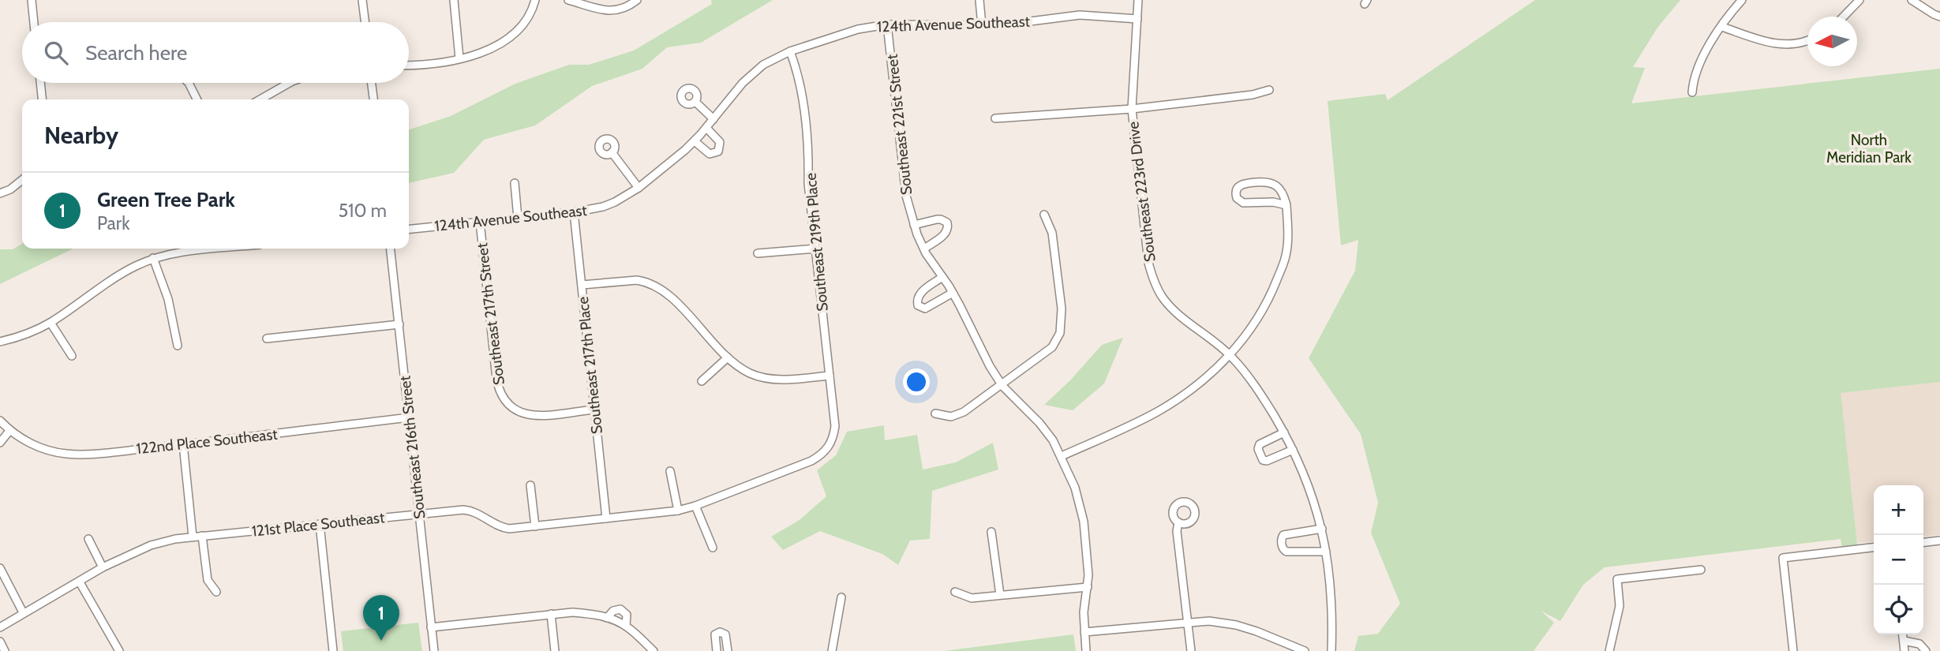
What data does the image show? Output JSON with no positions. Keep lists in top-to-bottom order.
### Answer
{
  "streets": {
    "street": [
      "124th Avenue Southeast",
      "Southeast 221st Street",
      "Southeast 223rd Drive",
      "Southeast 219th Place",
      "Southeast 217th Street",
      "Southeast 217th Place",
      "122nd Place Southeast",
      "Southeast 216th Street",
      "121st Place Southeast"
    ]
  },
  "crossings": [
    ["124th Avenue Southeast", "Southeast 221st Street"],
    ["124th Avenue Southeast", "Southeast 223rd Drive"],
    ["124th Avenue Southeast", "Southeast 219th Place"],
    ["124th Avenue Southeast", "Southeast 217th Street"],
    ["124th Avenue Southeast", "Southeast 217th Place"],
    ["Southeast 219th Place", "121st Place Southeast"],
    ["Southeast 217th Street", "Southeast 217th Place"],
    ["Southeast 217th Place", "121st Place Southeast"],
    ["122nd Place Southeast", "Southeast 216th Street"],
    ["Southeast 216th Street", "121st Place Southeast"]
  ],
  "parks": ["North Meridian Park"],
  "north": "left",
  "page": {
    "search": "Search here",
    "heading": "Nearby",
    "list": [
      {
        "mark": "1",
        "name": "Green Tree Park",
        "note": "Park",
        "value": "510 m"
      }
    ],
    "map_buttons": ["+", "−"],
    "pins": "1"
  }
}
